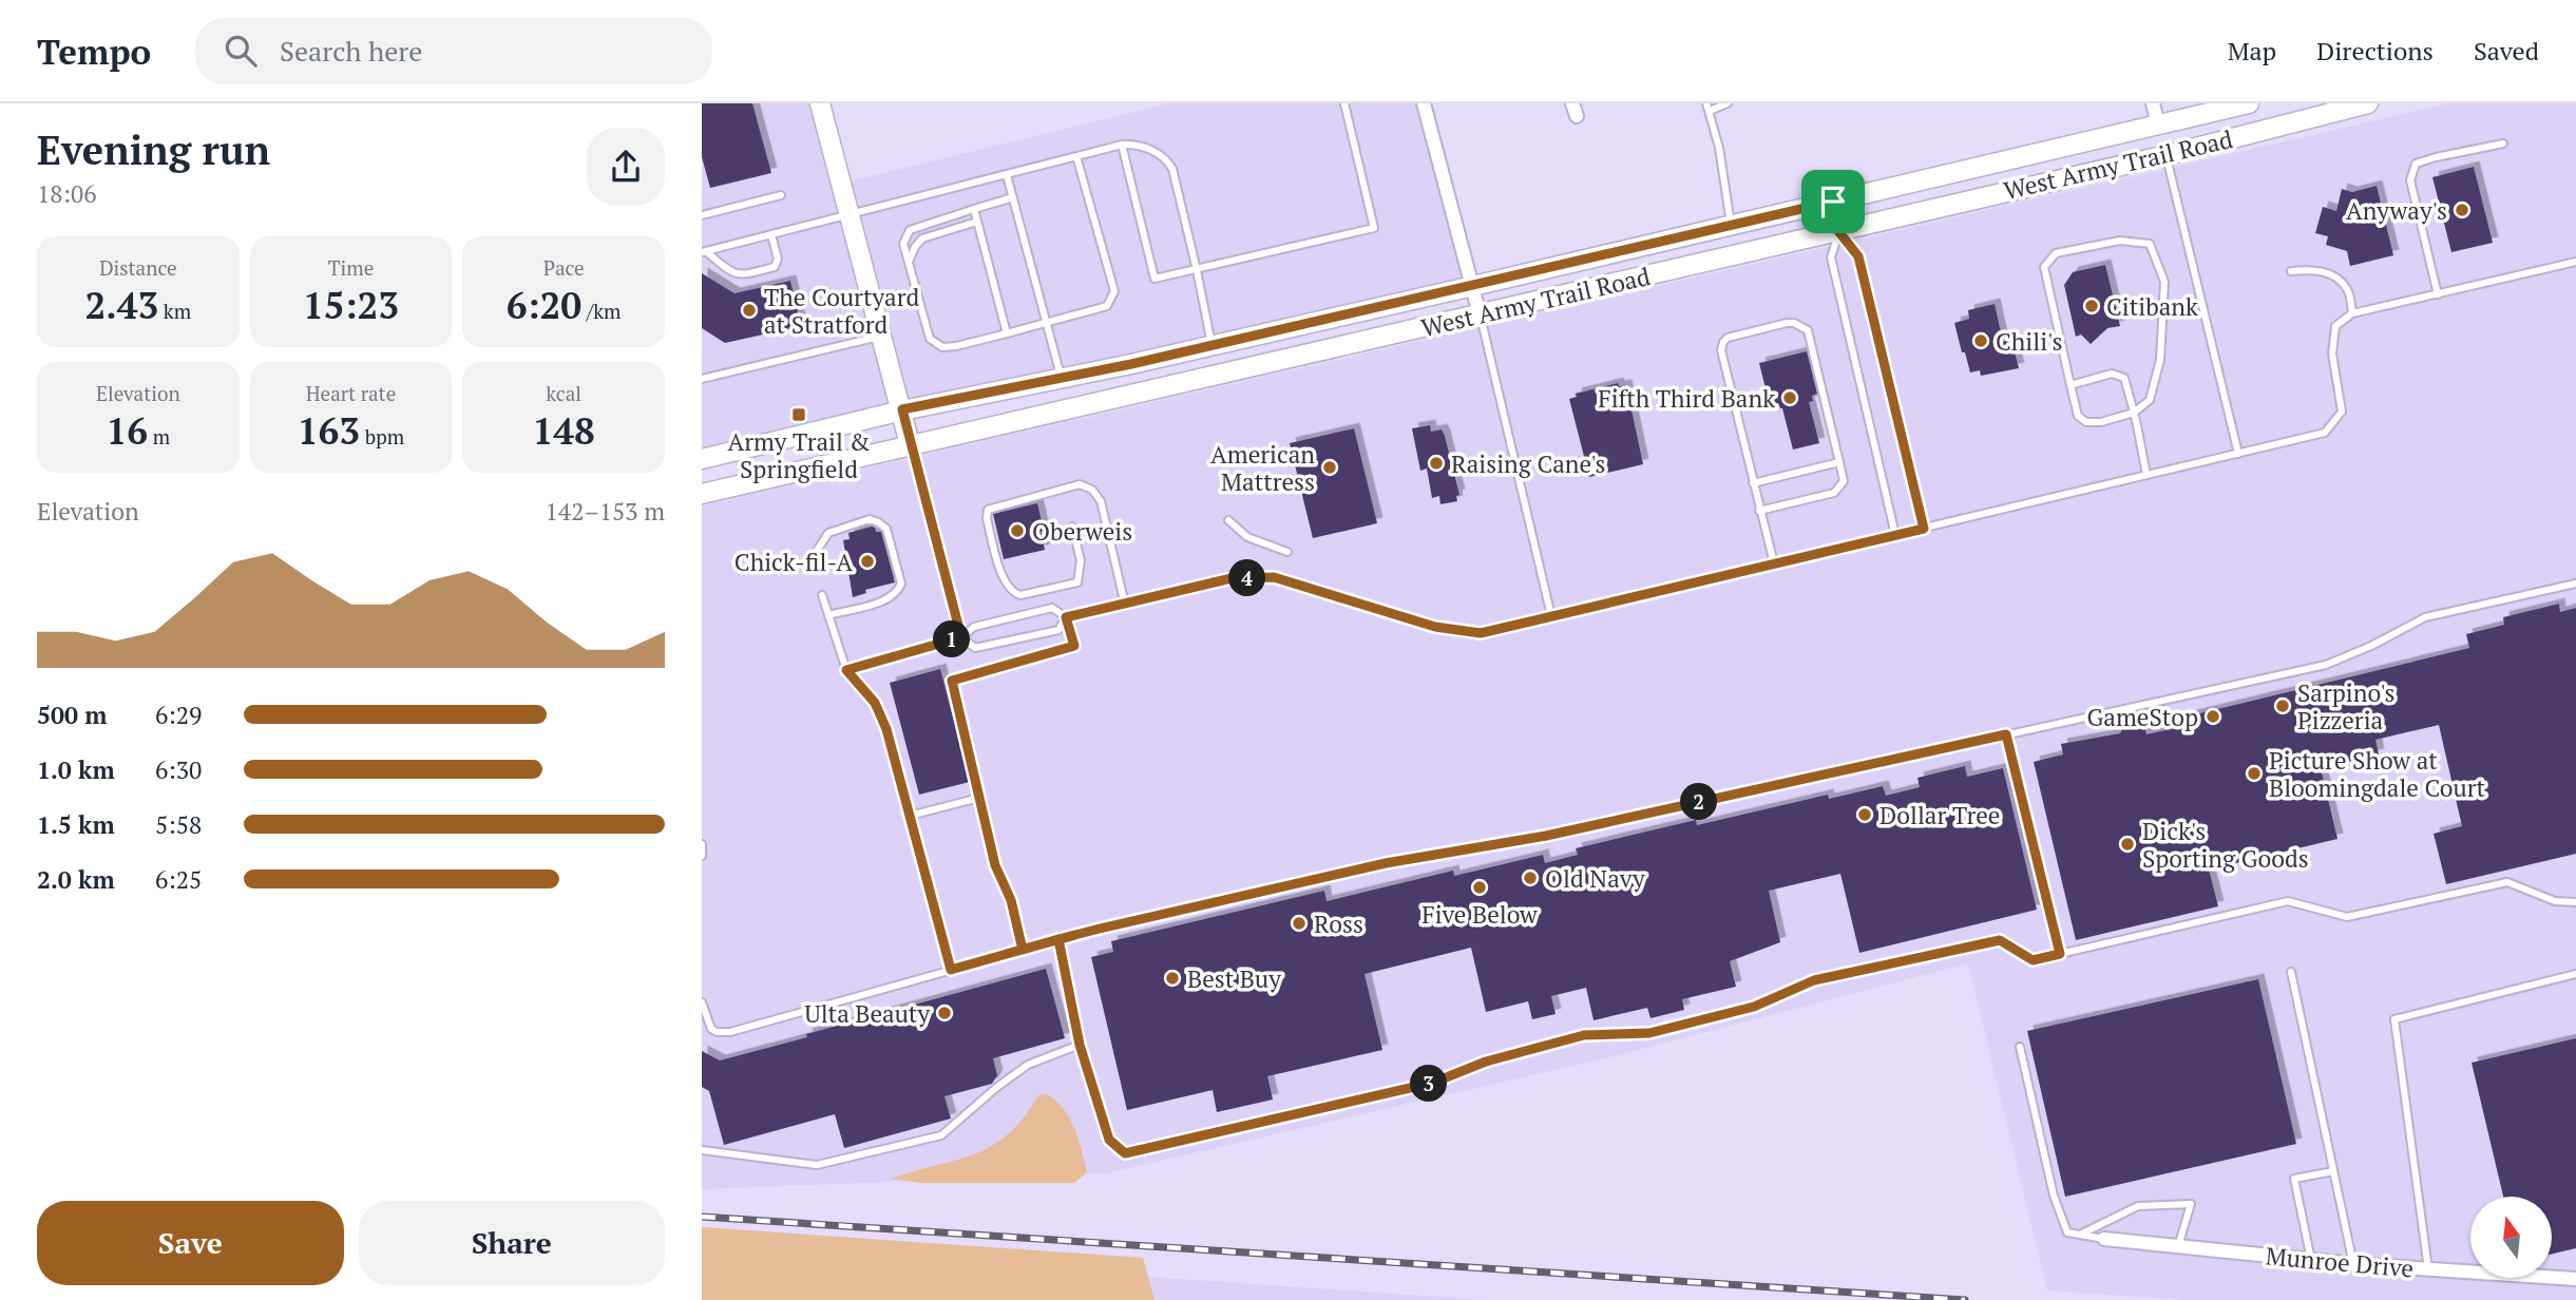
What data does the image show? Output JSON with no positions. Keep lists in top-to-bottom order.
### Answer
{
  "streets": {
    "main road": ["West Army Trail Road"],
    "street": ["Munroe Drive"]
  },
  "places": {
    "other": [
      "Anyway's",
      "Citibank",
      "The Courtyard at Stratford",
      "Chili's",
      "Fifth Third Bank",
      "Raising Cane's",
      "American Mattress",
      "Oberweis",
      "Chick-fil-A",
      "Sarpino's Pizzeria",
      "GameStop",
      "Picture Show at Bloomingdale Court",
      "Dollar Tree",
      "Dick's Sporting Goods",
      "Old Navy",
      "Five Below",
      "Ross",
      "Best Buy",
      "Ulta Beauty"
    ],
    "transit": ["Army Trail & Springfield"]
  },
  "north": "top",
  "page": {
    "header": "Tempo",
    "search": "Search here",
    "nav": ["Map", "Directions", "Saved"],
    "heading": ["Evening run", "18:06"],
    "stats": [
      ["Distance", "2.43 km"],
      ["Time", "15:23"],
      ["Pace", "6:20 /km"],
      ["Elevation", "16 m"],
      ["Heart rate", "163 bpm"],
      ["kcal", "148"]
    ],
    "chart": ["Elevation", "142–153 m"],
    "pins": [
      "4",
      "1",
      "2",
      "3"
    ],
    "list": [
      {
        "name": "500 m",
        "note": "6:29"
      },
      {
        "name": "1.0 km",
        "note": "6:30"
      },
      {
        "name": "1.5 km",
        "note": "5:58"
      },
      {
        "name": "2.0 km",
        "note": "6:25"
      }
    ],
    "buttons": ["Save", "Share"]
  }
}
